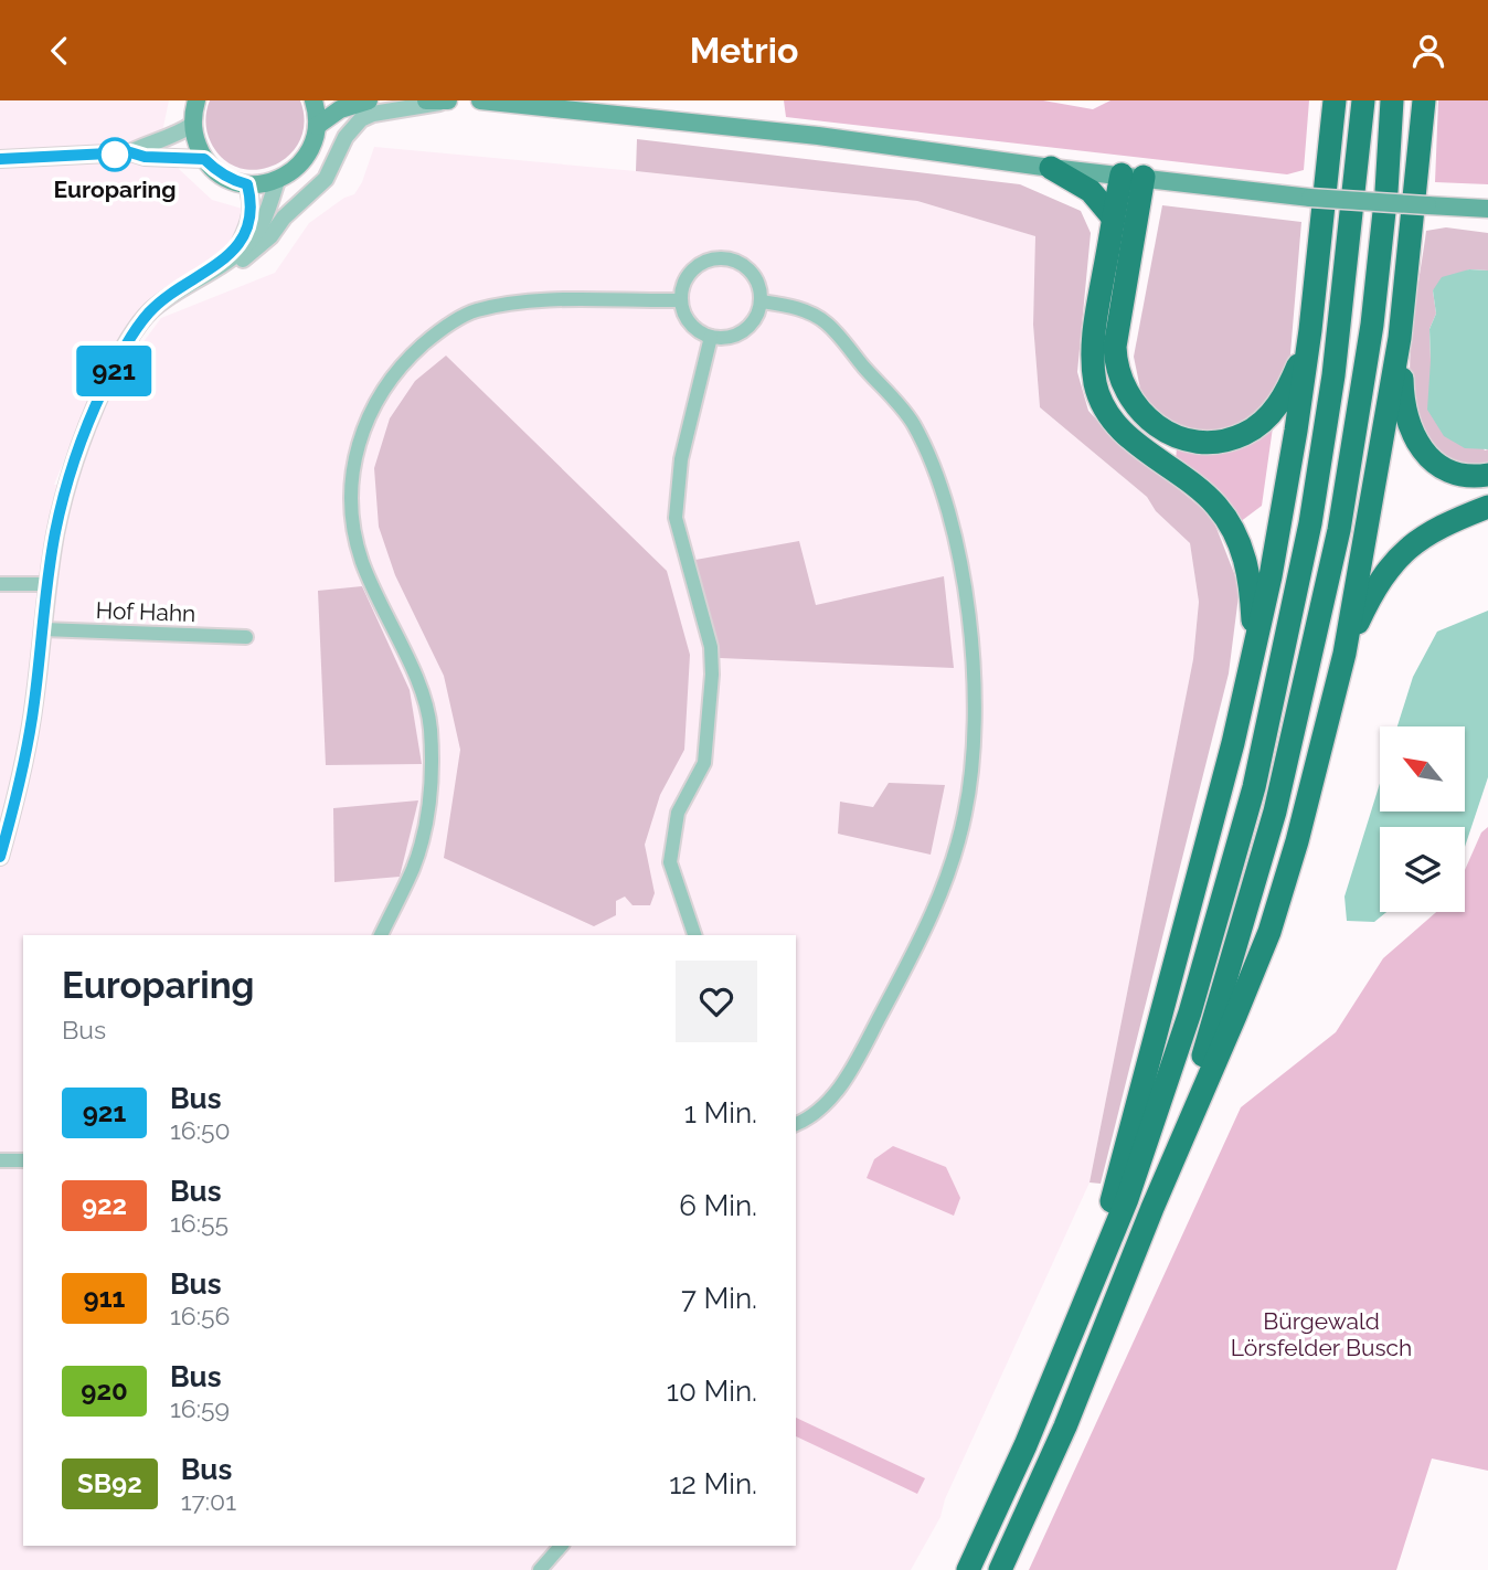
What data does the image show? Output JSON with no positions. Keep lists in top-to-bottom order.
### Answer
{
  "streets": {
    "street": ["Hof Hahn"]
  },
  "parks": ["Bürgewald Lörsfelder Busch"],
  "places": ["Europaring"],
  "lines": ["bus line 921"],
  "north": "top left",
  "page": {
    "header": "Metrio",
    "on_map": "921",
    "heading": ["Europaring", "Bus"],
    "list": [
      {
        "mark": "921",
        "name": "Bus",
        "note": "16:50",
        "value": "1 Min."
      },
      {
        "mark": "922",
        "name": "Bus",
        "note": "16:55",
        "value": "6 Min."
      },
      {
        "mark": "911",
        "name": "Bus",
        "note": "16:56",
        "value": "7 Min."
      },
      {
        "mark": "920",
        "name": "Bus",
        "note": "16:59",
        "value": "10 Min."
      },
      {
        "mark": "SB92",
        "name": "Bus",
        "note": "17:01",
        "value": "12 Min."
      }
    ]
  }
}
